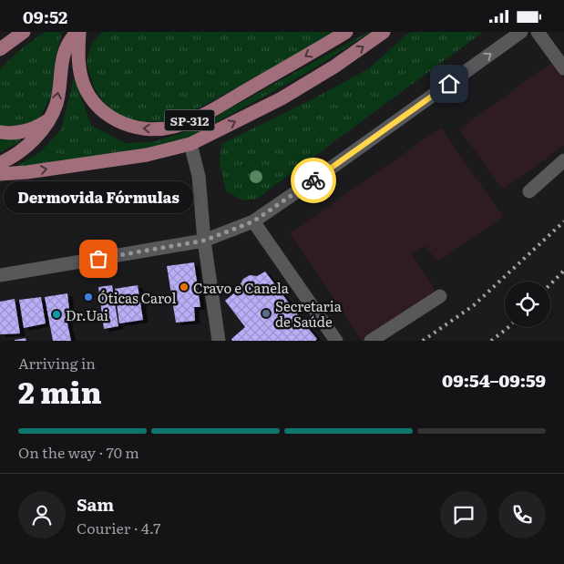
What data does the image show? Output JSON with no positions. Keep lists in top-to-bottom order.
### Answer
{
  "streets": {
    "main road": ["SP-312"]
  },
  "places": [
    "Dermovida Fórmulas",
    "Cravo e Canela",
    "Óticas Carol",
    "Secretaria de Saúde",
    "Dr.Uai"
  ],
  "page": {
    "status": "09:52",
    "bubble": "Dermovida Fórmulas",
    "heading": ["2 min", "Arriving in", "09:54–09:59"],
    "panel": ["Sam", "Courier · 4.7"],
    "bar": "On the way · 70 m"
  }
}
